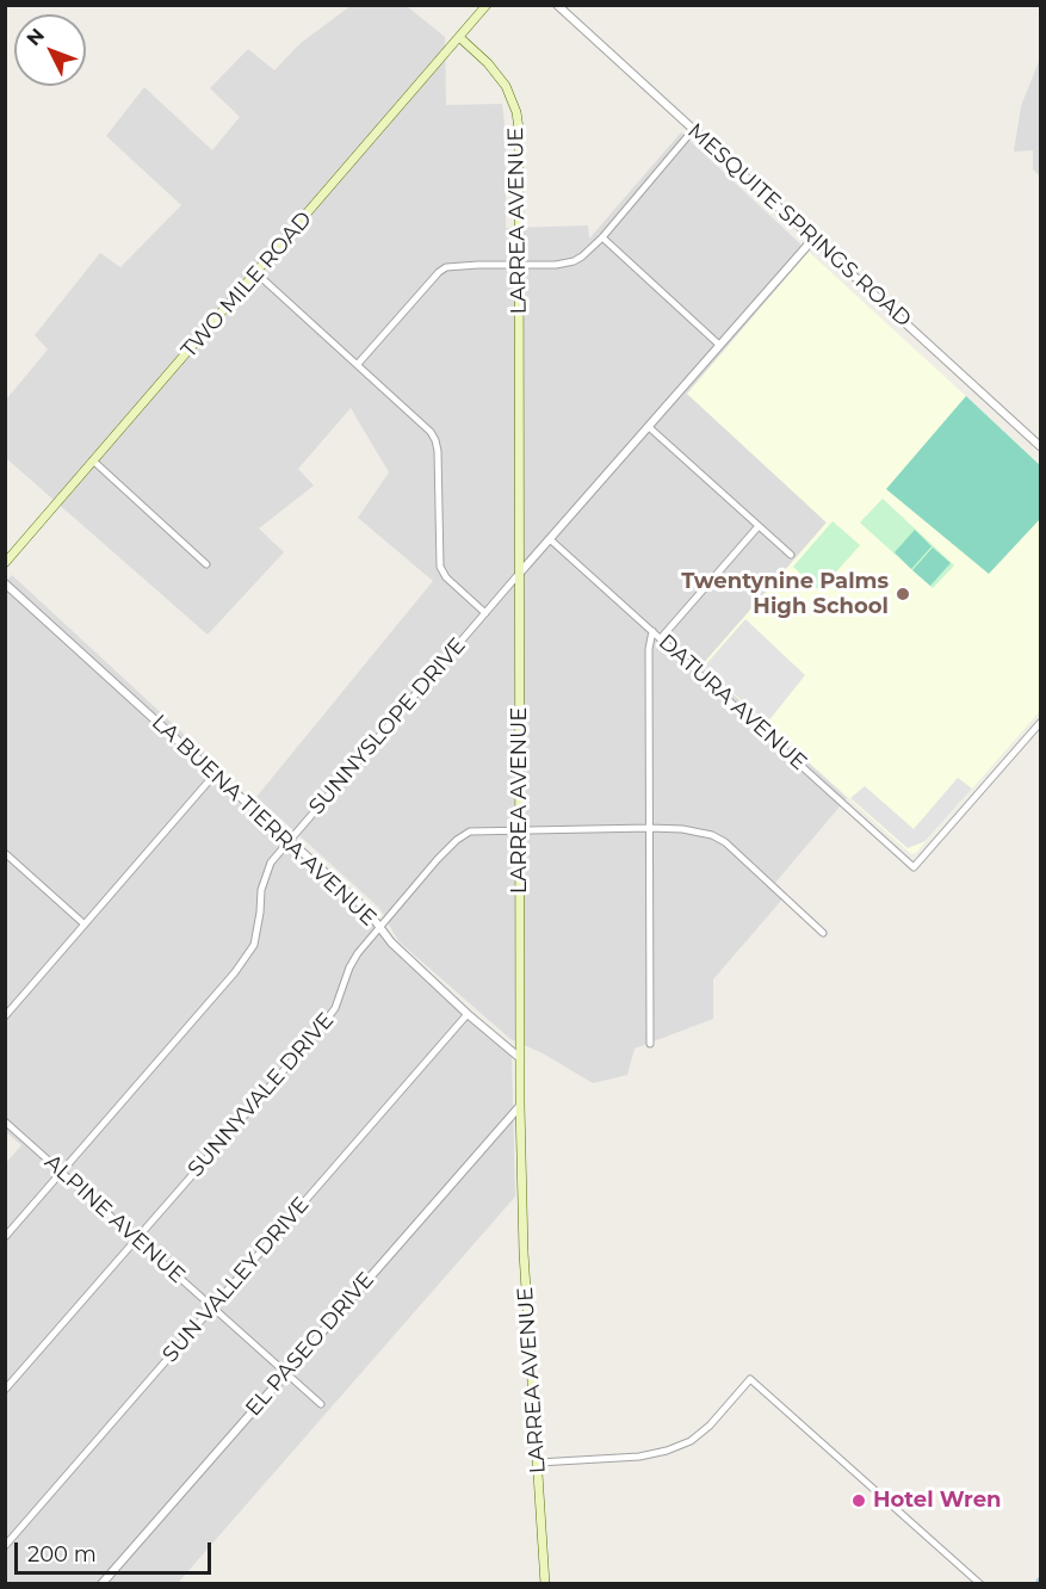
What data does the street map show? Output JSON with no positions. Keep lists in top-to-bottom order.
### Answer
{
  "streets": {
    "main road": ["LARREA AVENUE", "TWO MILE ROAD"],
    "street": [
      "MESQUITE SPRINGS ROAD",
      "DATURA AVENUE",
      "SUNNYSLOPE DRIVE",
      "LA BUENA TIERRA AVENUE",
      "SUNNYVALE DRIVE",
      "ALPINE AVENUE",
      "SUN VALLEY DRIVE",
      "EL PASEO DRIVE"
    ]
  },
  "crossings": [
    ["LARREA AVENUE", "TWO MILE ROAD"],
    ["LARREA AVENUE", "SUNNYSLOPE DRIVE"],
    ["LARREA AVENUE", "LA BUENA TIERRA AVENUE"],
    ["LARREA AVENUE", "SUNNYVALE DRIVE"],
    ["LARREA AVENUE", "EL PASEO DRIVE"],
    ["MESQUITE SPRINGS ROAD", "SUNNYSLOPE DRIVE"],
    ["DATURA AVENUE", "SUNNYSLOPE DRIVE"],
    ["SUNNYSLOPE DRIVE", "LA BUENA TIERRA AVENUE"],
    ["SUNNYSLOPE DRIVE", "ALPINE AVENUE"],
    ["LA BUENA TIERRA AVENUE", "SUNNYVALE DRIVE"],
    ["LA BUENA TIERRA AVENUE", "SUN VALLEY DRIVE"],
    ["SUNNYVALE DRIVE", "ALPINE AVENUE"],
    ["ALPINE AVENUE", "SUN VALLEY DRIVE"],
    ["ALPINE AVENUE", "EL PASEO DRIVE"]
  ],
  "places": ["Twentynine Palms High School", "Hotel Wren"],
  "scale_bar": "200 m",
  "north": "top left"
}
